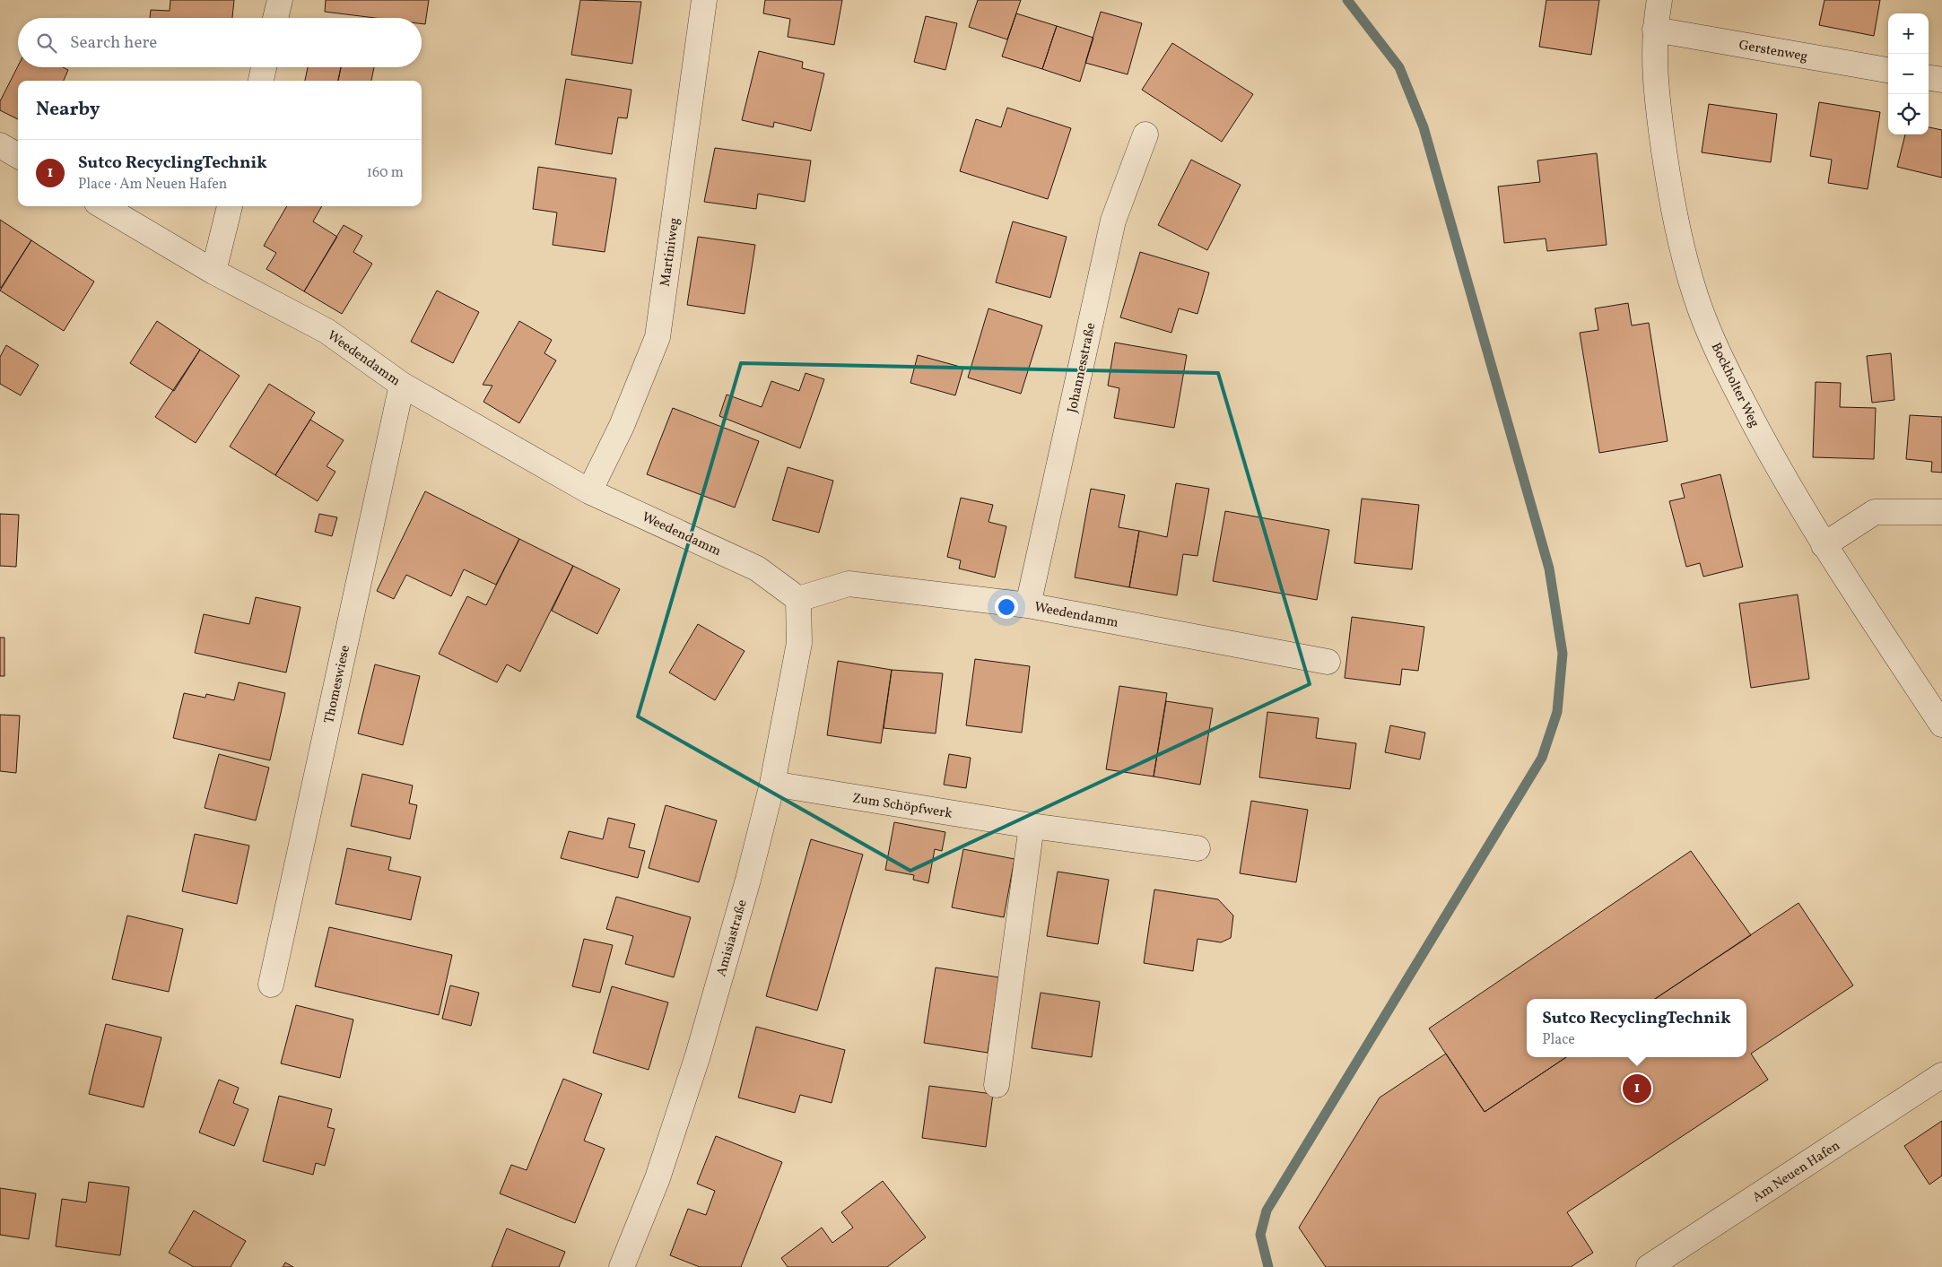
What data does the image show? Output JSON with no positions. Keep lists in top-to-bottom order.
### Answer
{
  "streets": {
    "street": [
      "Gerstenweg",
      "Martiniweg",
      "Weedendamm",
      "Johannesstraße",
      "Bockholter Weg",
      "Thomeswiese",
      "Zum Schöpfwerk",
      "Amisiastraße",
      "Am Neuen Hafen"
    ]
  },
  "crossings": [
    ["Gerstenweg", "Bockholter Weg"],
    ["Martiniweg", "Weedendamm"],
    ["Weedendamm", "Johannesstraße"],
    ["Weedendamm", "Thomeswiese"],
    ["Weedendamm", "Amisiastraße"],
    ["Zum Schöpfwerk", "Amisiastraße"]
  ],
  "page": {
    "map_buttons": ["+", "−"],
    "search": "Search here",
    "heading": "Nearby",
    "list": [
      {
        "mark": "1",
        "name": "Sutco RecyclingTechnik",
        "note": "Place · Am Neuen Hafen",
        "value": "160 m"
      }
    ],
    "popup": ["Sutco RecyclingTechnik", "Place"],
    "pins": "1"
  }
}
